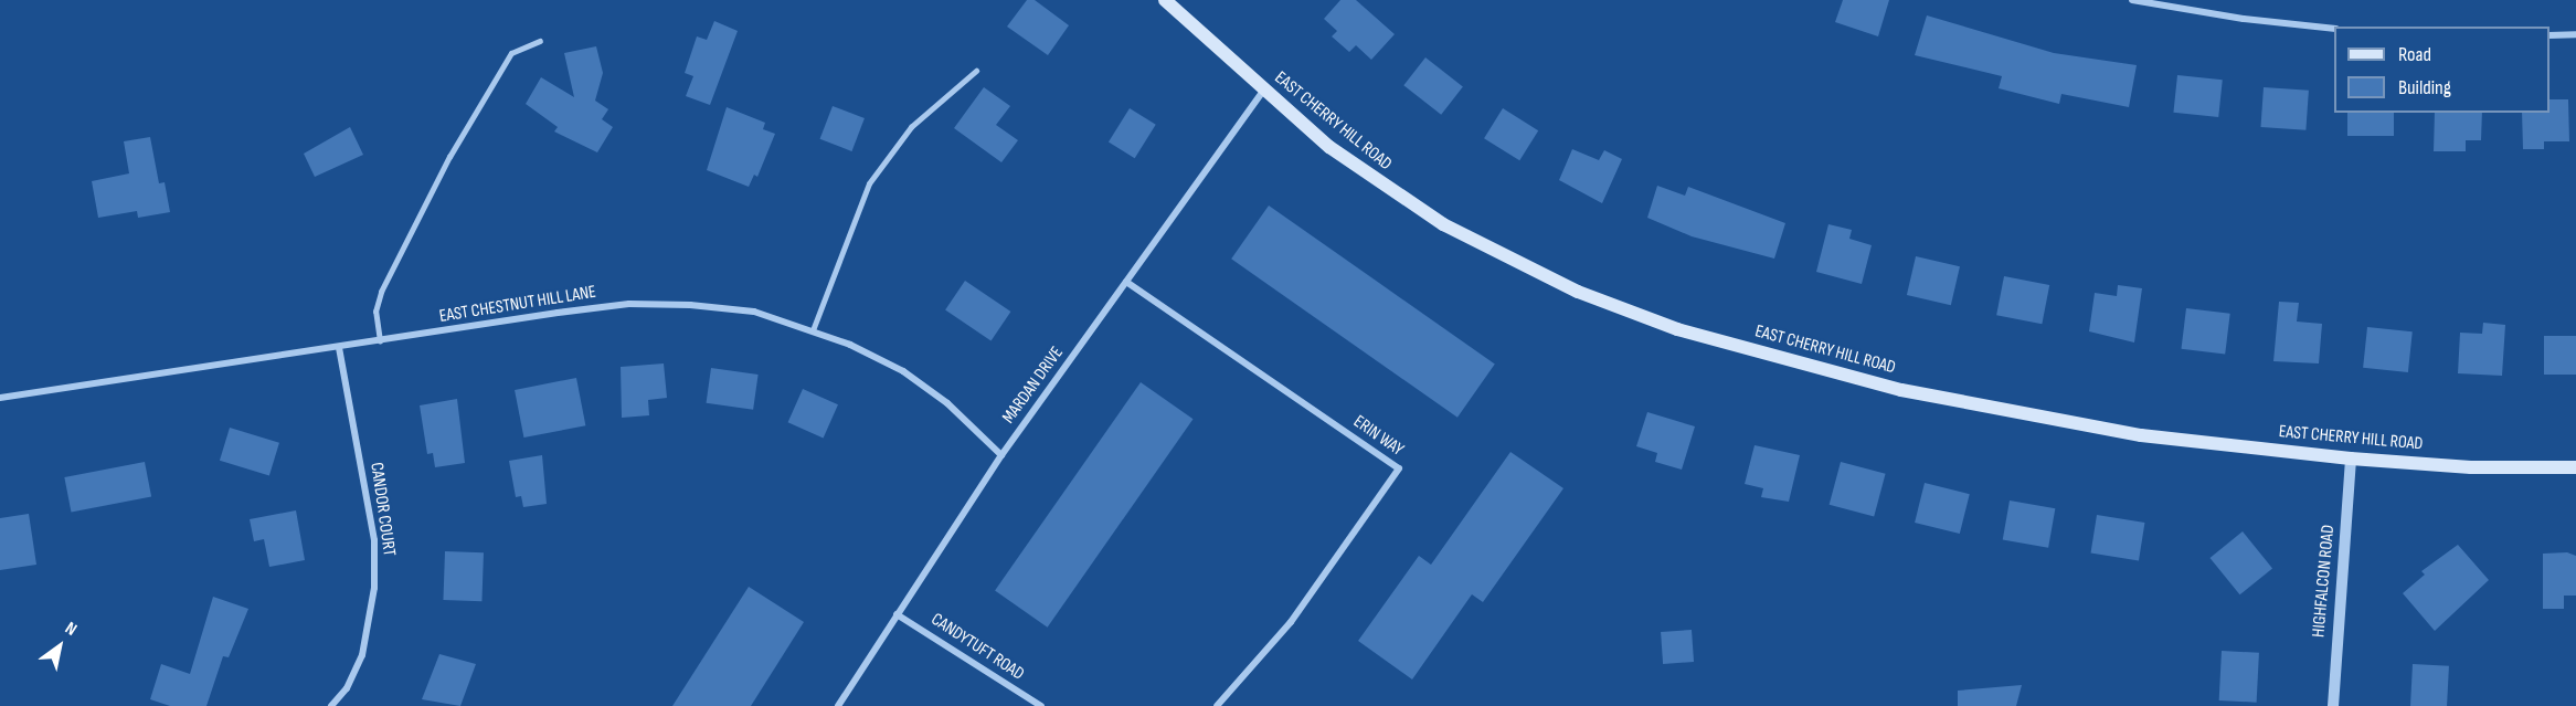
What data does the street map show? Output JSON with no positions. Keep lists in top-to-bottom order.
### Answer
{
  "streets": {
    "main road": ["EAST CHERRY HILL ROAD"],
    "street": [
      "EAST CHESTNUT HILL LANE",
      "MARDAN DRIVE",
      "ERIN WAY",
      "CANDOR COURT",
      "HIGHFALCON ROAD",
      "CANDYTUFT ROAD"
    ]
  },
  "crossings": [
    ["EAST CHERRY HILL ROAD", "MARDAN DRIVE"],
    ["EAST CHERRY HILL ROAD", "HIGHFALCON ROAD"],
    ["EAST CHESTNUT HILL LANE", "MARDAN DRIVE"],
    ["EAST CHESTNUT HILL LANE", "CANDOR COURT"],
    ["MARDAN DRIVE", "ERIN WAY"],
    ["MARDAN DRIVE", "CANDYTUFT ROAD"]
  ],
  "legend": ["Road", "Building"],
  "north": "top right"
}
